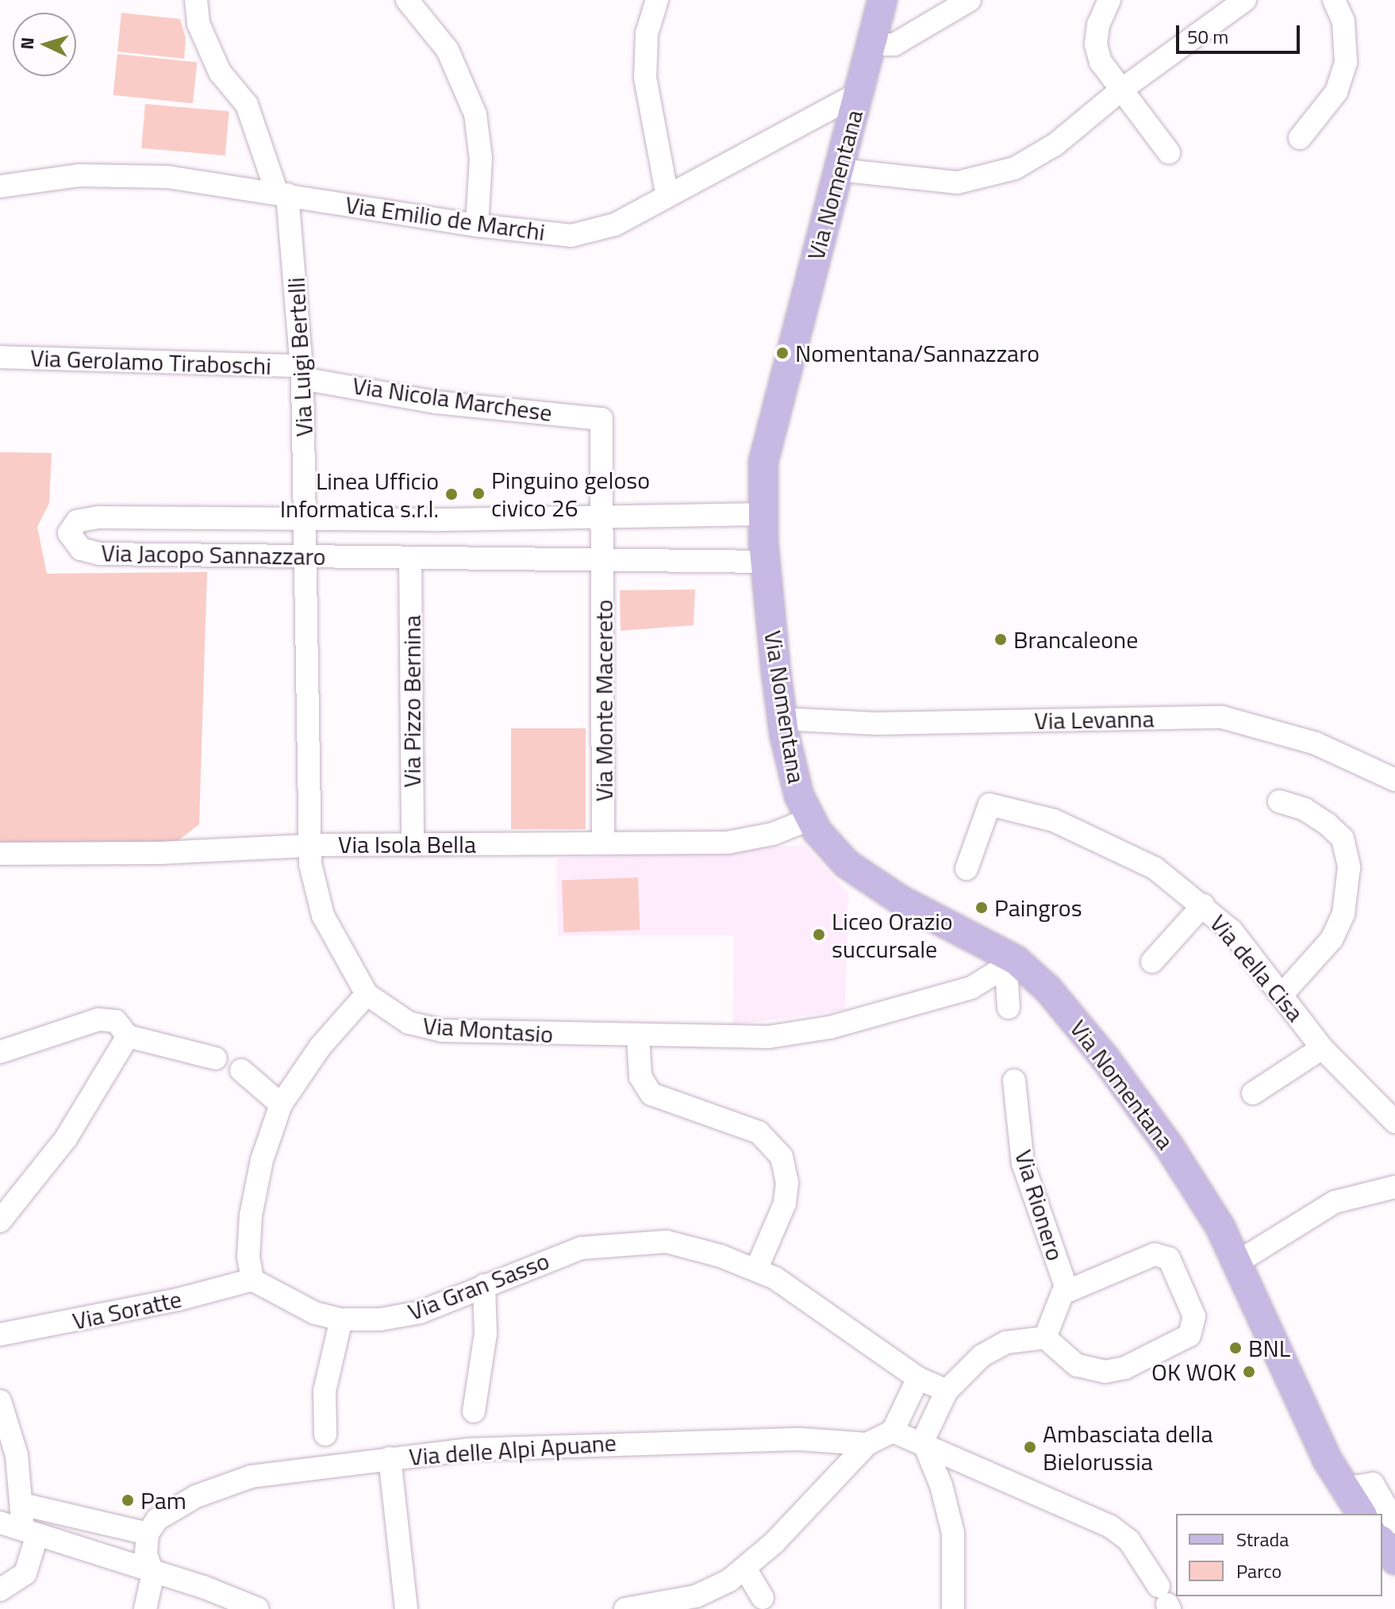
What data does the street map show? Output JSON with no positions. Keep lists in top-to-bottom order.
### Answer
{
  "streets": {
    "main road": ["Via Nomentana"],
    "street": [
      "Via Emilio de Marchi",
      "Via Luigi Bertelli",
      "Via Gerolamo Tiraboschi",
      "Via Nicola Marchese",
      "Via Jacopo Sannazzaro",
      "Via Monte Macereto",
      "Via Pizzo Bernina",
      "Via Levanna",
      "Via Isola Bella",
      "Via della Cisa",
      "Via Montasio",
      "Via Rionero",
      "Via Gran Sasso",
      "Via Soratte",
      "Via delle Alpi Apuane"
    ]
  },
  "crossings": [
    ["Via Nomentana", "Via Emilio de Marchi"],
    ["Via Nomentana", "Via Jacopo Sannazzaro"],
    ["Via Nomentana", "Via Levanna"],
    ["Via Nomentana", "Via Isola Bella"],
    ["Via Nomentana", "Via Montasio"],
    ["Via Emilio de Marchi", "Via Luigi Bertelli"],
    ["Via Luigi Bertelli", "Via Gerolamo Tiraboschi"],
    ["Via Luigi Bertelli", "Via Nicola Marchese"],
    ["Via Luigi Bertelli", "Via Jacopo Sannazzaro"],
    ["Via Luigi Bertelli", "Via Montasio"],
    ["Via Gerolamo Tiraboschi", "Via Nicola Marchese"],
    ["Via Nicola Marchese", "Via Monte Macereto"],
    ["Via Jacopo Sannazzaro", "Via Monte Macereto"],
    ["Via Jacopo Sannazzaro", "Via Pizzo Bernina"],
    ["Via Jacopo Sannazzaro", "Via Montasio"],
    ["Via Monte Macereto", "Via Isola Bella"],
    ["Via Pizzo Bernina", "Via Isola Bella"],
    ["Via Isola Bella", "Via Montasio"],
    ["Via Gran Sasso", "Via Soratte"]
  ],
  "places": [
    "Nomentana/Sannazzaro",
    "Pinguino geloso civico 26",
    "Linea Ufficio Informatica s.r.l.",
    "Brancaleone",
    "Paingros",
    "Liceo Orazio succursale",
    "BNL",
    "OK WOK",
    "Ambasciata della Bielorussia",
    "Pam"
  ],
  "legend": ["Strada", "Parco"],
  "scale_bar": "50 m",
  "north": "left"
}
